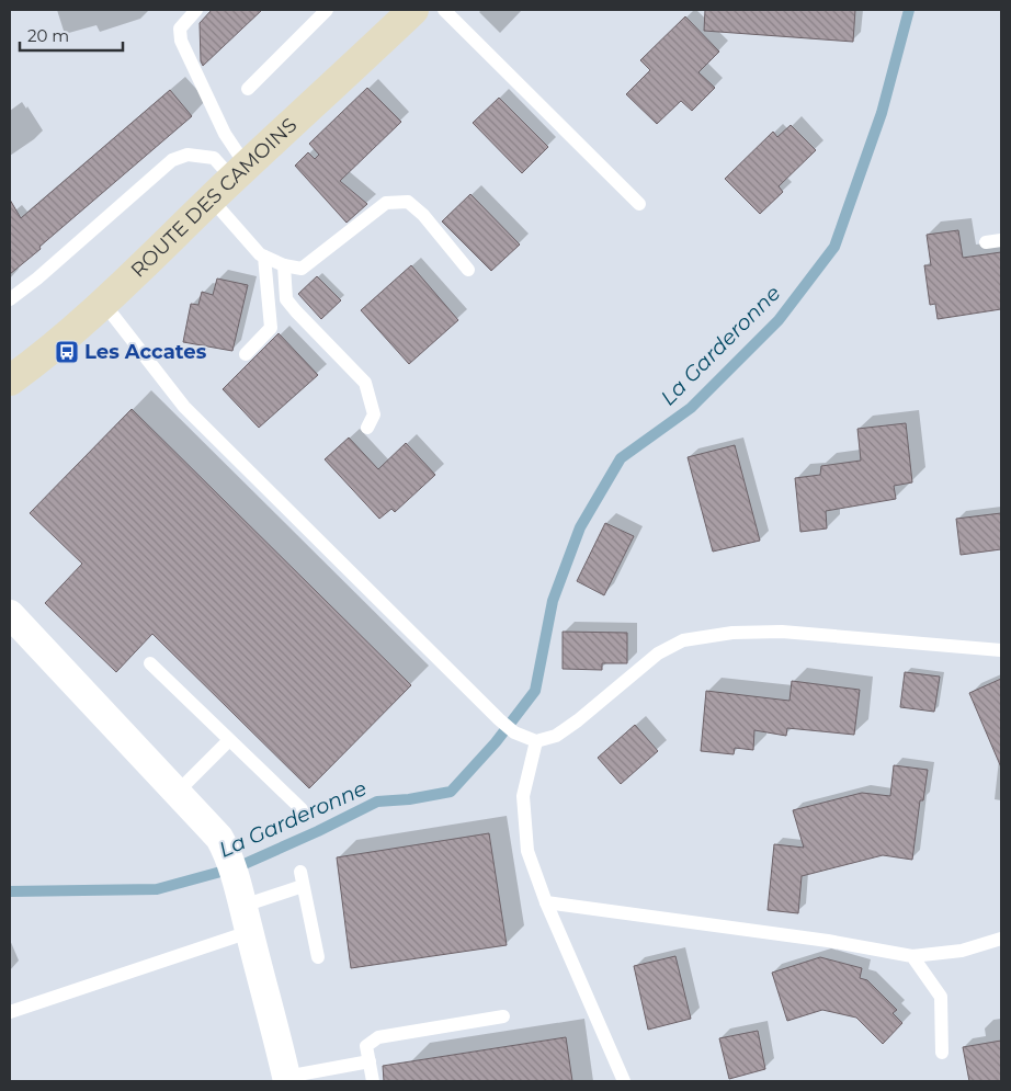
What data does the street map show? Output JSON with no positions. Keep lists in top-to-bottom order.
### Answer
{
  "streets": {
    "main road": ["ROUTE DES CAMOINS"]
  },
  "water": ["La Garderonne"],
  "places": {
    "bus stop": ["Les Accates"]
  },
  "scale_bar": "20 m"
}
